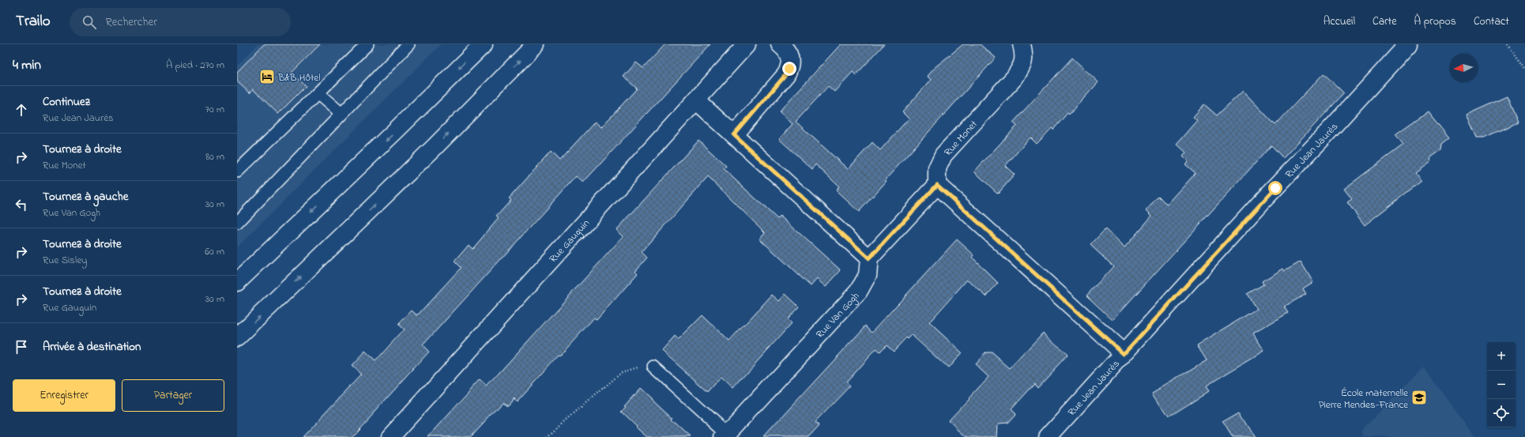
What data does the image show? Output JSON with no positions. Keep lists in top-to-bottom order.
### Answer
{
  "streets": {
    "main road": [
      "Rue Monet",
      "Rue Jean Jaurès",
      "Rue Gauguin",
      "Rue Van Gogh"
    ]
  },
  "places": {
    "hotel": ["B&B Hôtel"],
    "school or university": ["École maternelle Pierre Mendes-France"]
  },
  "north": "left",
  "page": {
    "header": "Trailo",
    "search": "Rechercher",
    "nav": [
      "Accueil",
      "Carte",
      "À propos",
      "Contact"
    ],
    "heading": ["4 min", "À pied · 270 m"],
    "list": [
      ["Continuez", "Rue Jean Jaurès", "70 m"],
      ["Tournez à droite", "Rue Monet", "80 m"],
      ["Tournez à gauche", "Rue Van Gogh", "30 m"],
      ["Tournez à droite", "Rue Sisley", "60 m"],
      ["Tournez à droite", "Rue Gauguin", "30 m"],
      "Arrivée à destination"
    ],
    "map_buttons": ["+", "−"],
    "buttons": ["Enregistrer", "Partager"]
  }
}
